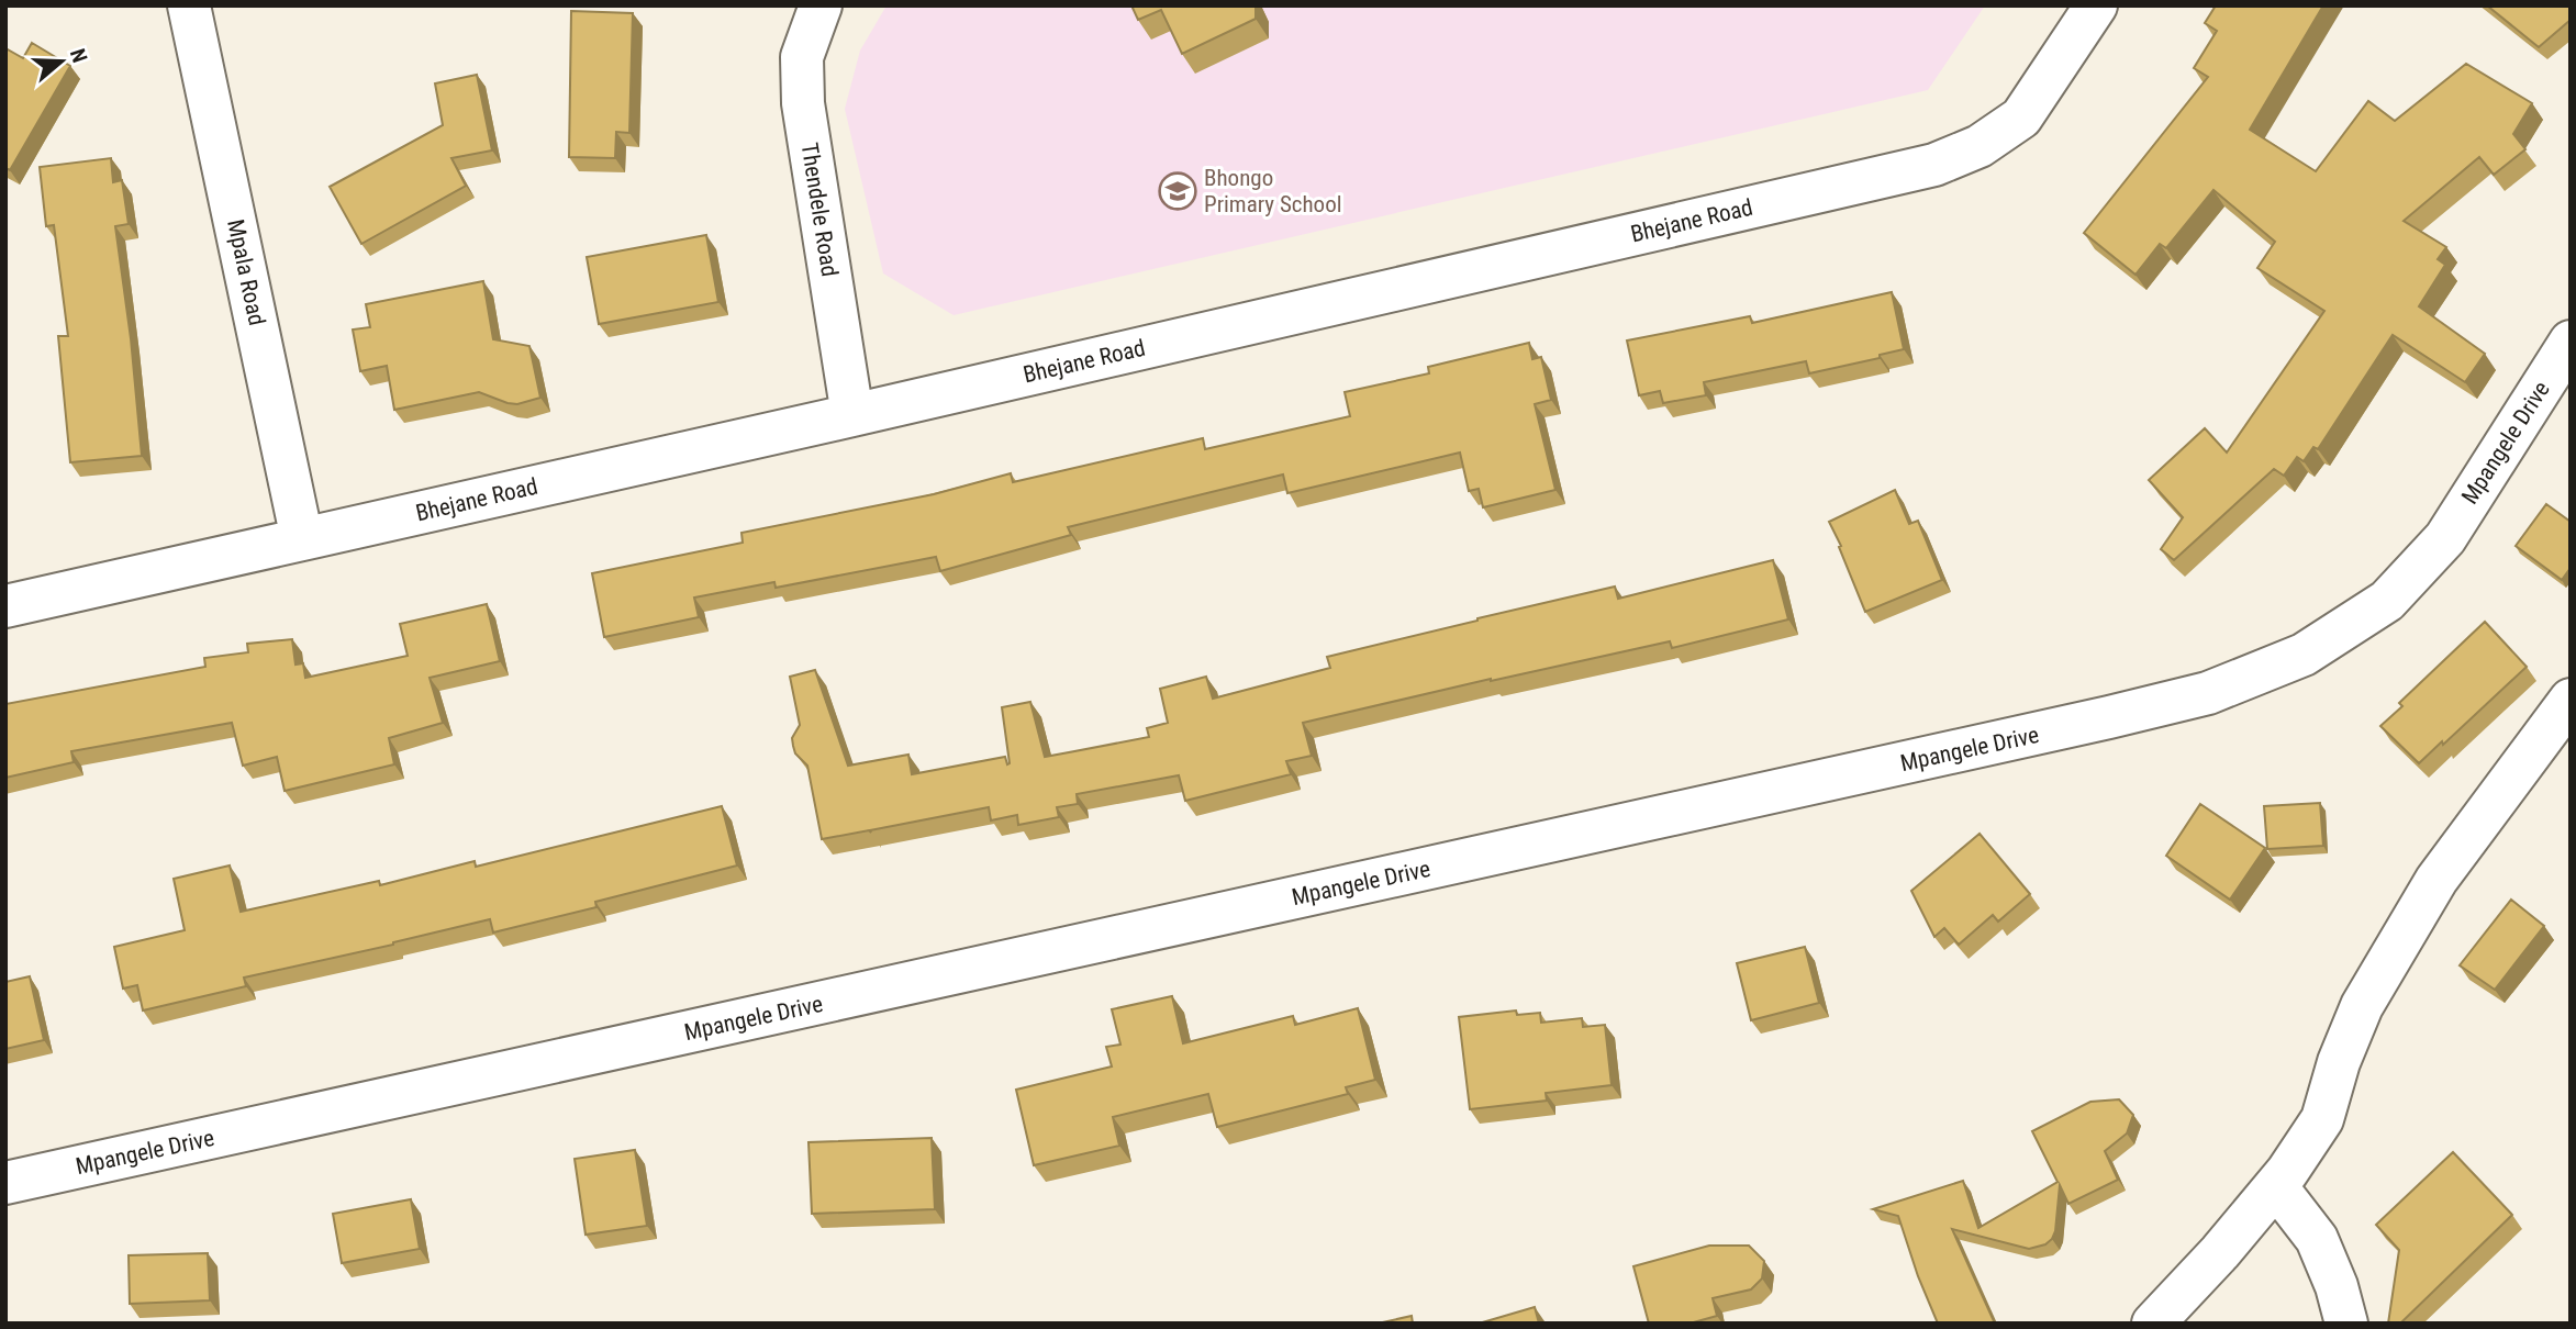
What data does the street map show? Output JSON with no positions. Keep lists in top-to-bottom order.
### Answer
{
  "streets": {
    "street": [
      "Thendele Road",
      "Bhejane Road",
      "Mpala Road",
      "Mpangele Drive"
    ]
  },
  "crossings": [
    ["Thendele Road", "Bhejane Road"],
    ["Bhejane Road", "Mpala Road"]
  ],
  "places": {
    "school or university": ["Bhongo Primary School"]
  },
  "north": "right"
}
